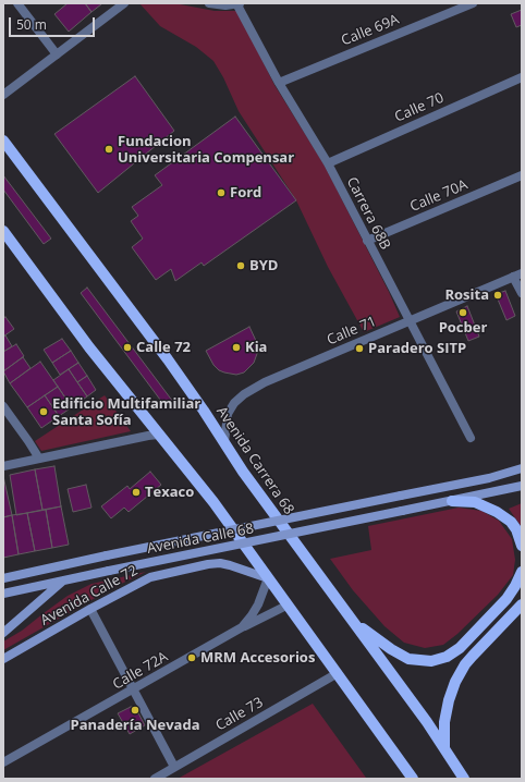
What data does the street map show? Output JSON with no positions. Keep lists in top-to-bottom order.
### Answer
{
  "streets": {
    "main road": ["Avenida Carrera 68", "Avenida Calle 68", "Avenida Calle 72"],
    "street": [
      "Calle 69A",
      "Calle 70",
      "Calle 70A",
      "Carrera 68B",
      "Calle 71",
      "Calle 72A",
      "Calle 73"
    ]
  },
  "crossings": [
    ["Calle 69A", "Carrera 68B"],
    ["Calle 70", "Carrera 68B"],
    ["Calle 70A", "Carrera 68B"],
    ["Carrera 68B", "Calle 71"],
    ["Calle 71", "Avenida Carrera 68"],
    ["Avenida Calle 68", "Avenida Calle 72"],
    ["Avenida Calle 72", "Calle 72A"]
  ],
  "places": [
    "Fundacion Universitaria Compensar",
    "Ford",
    "BYD",
    "Rosita",
    "Pocber",
    "Calle 72",
    "Kia",
    "Paradero SITP",
    "Edificio Multifamiliar Santa Sofía",
    "Texaco",
    "MRM Accesorios",
    "Panadería Nevada"
  ],
  "scale_bar": "50 m"
}
